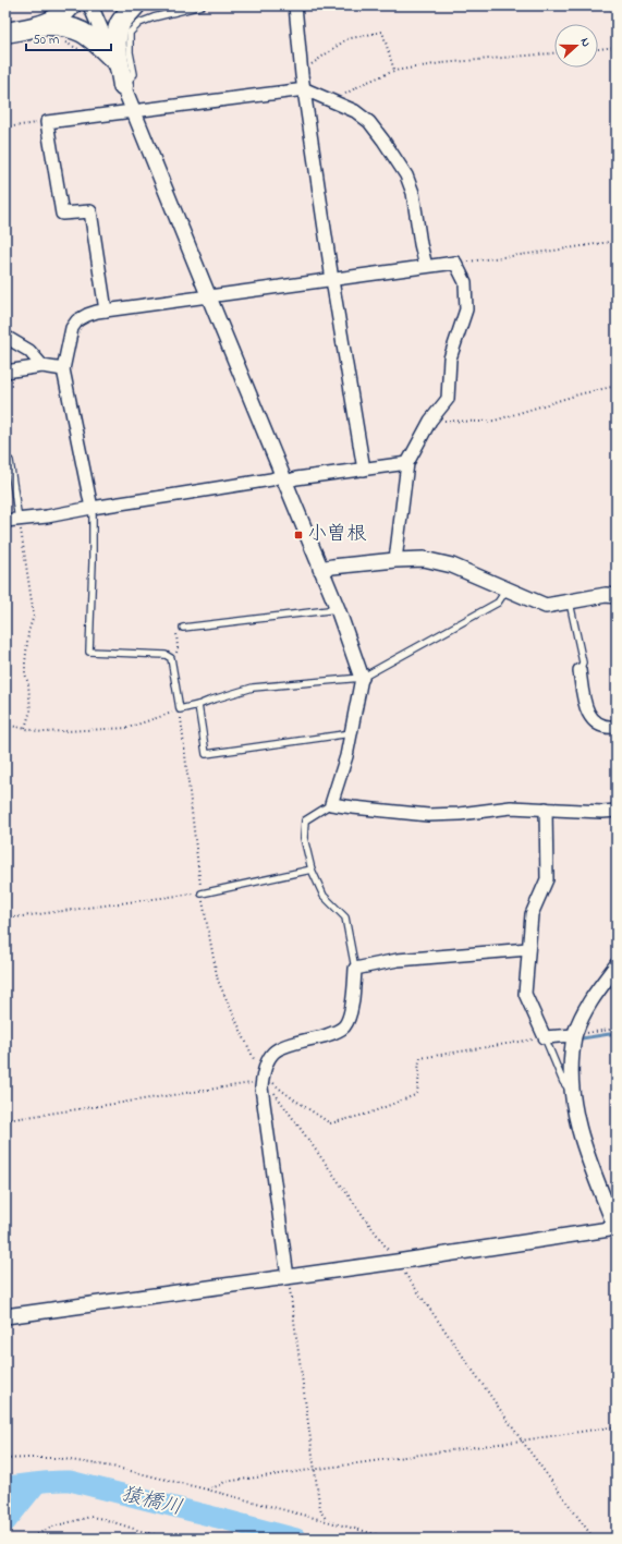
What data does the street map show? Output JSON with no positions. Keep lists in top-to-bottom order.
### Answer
{
  "water": ["猿橋川"],
  "places": {
    "transit": ["小曽根"]
  },
  "scale_bar": "50 m",
  "north": "right"
}
